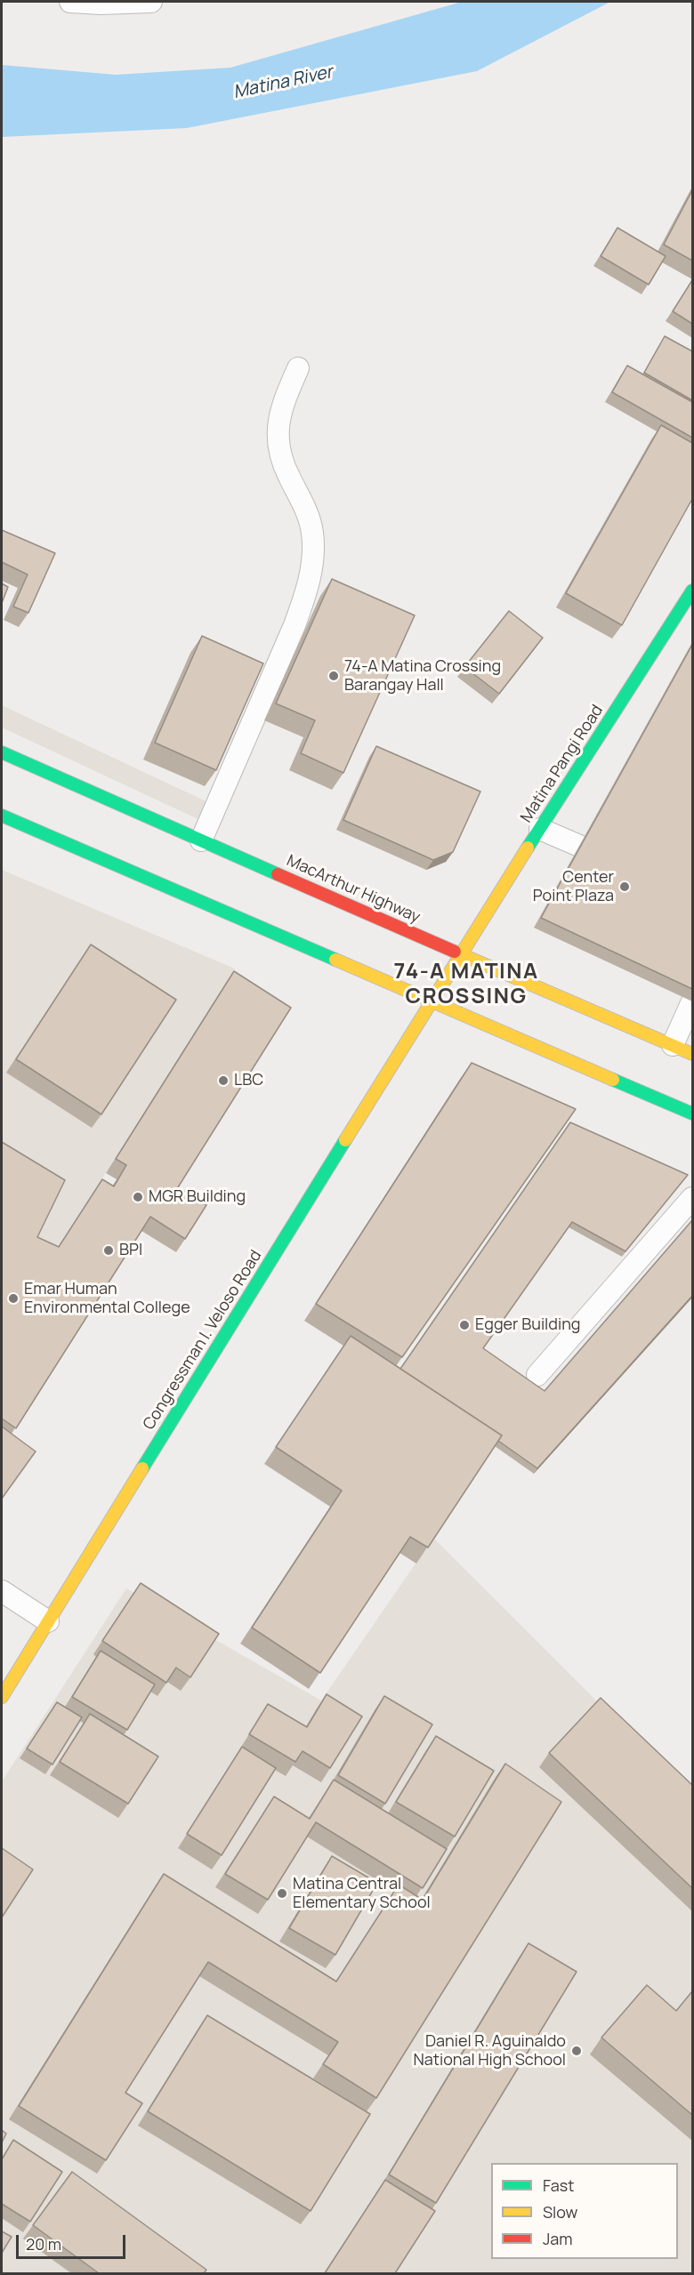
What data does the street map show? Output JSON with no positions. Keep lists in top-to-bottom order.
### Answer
{
  "streets": {
    "main road": ["Matina Pangi Road", "MacArthur Highway", "Congressman I. Veloso Road"]
  },
  "crossings": [
    ["Matina Pangi Road", "MacArthur Highway"],
    ["Matina Pangi Road", "Congressman I. Veloso Road"]
  ],
  "districts": ["74-A MATINA CROSSING"],
  "water": ["Matina River"],
  "places": [
    "74-A Matina Crossing Barangay Hall",
    "Center Point Plaza",
    "LBC",
    "MGR Building",
    "BPI",
    "Emar Human Environmental College",
    "Egger Building",
    "Matina Central Elementary School",
    "Daniel R. Aguinaldo National High School"
  ],
  "legend": ["Fast", "Slow", "Jam"],
  "scale_bar": "20 m"
}
